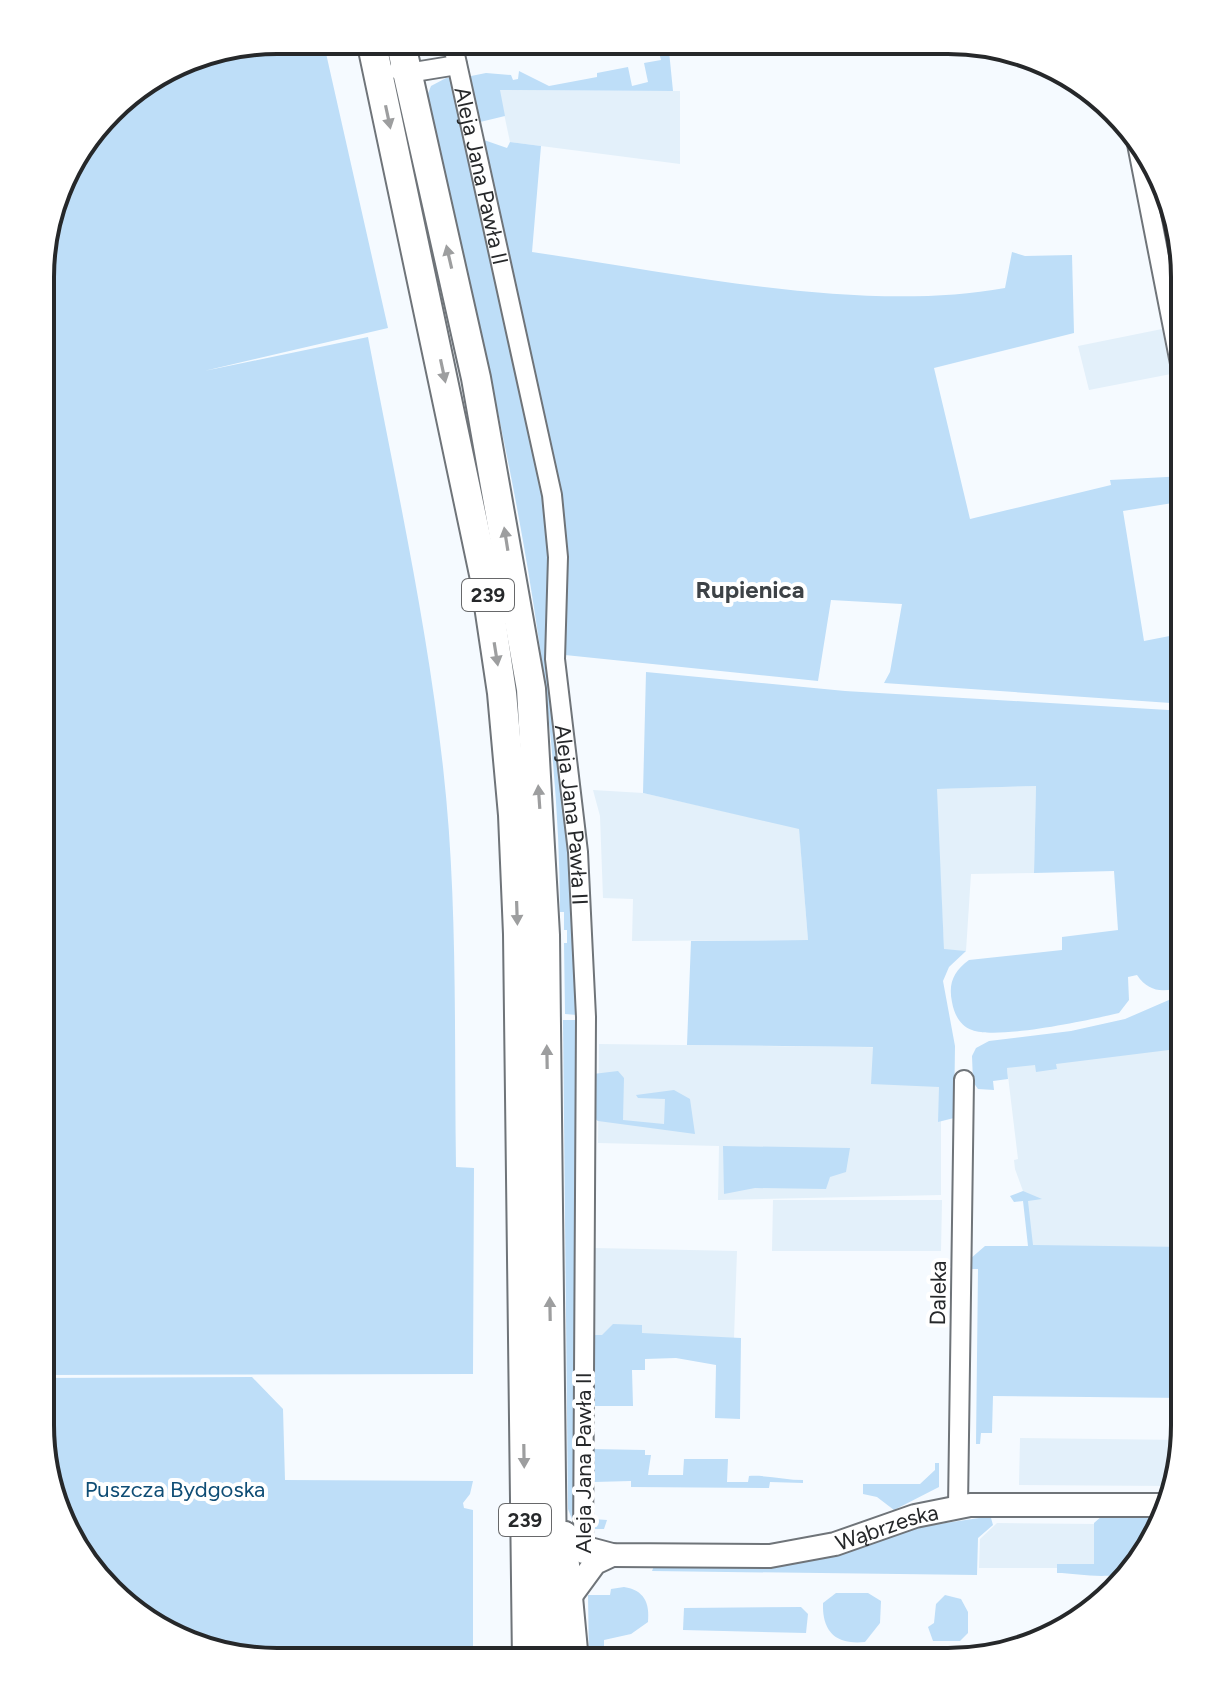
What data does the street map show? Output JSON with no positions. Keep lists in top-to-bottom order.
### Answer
{
  "streets": {
    "main road": ["Aleja Jana Pawła II", "239"],
    "street": ["Daleka", "Wąbrzeska"]
  },
  "crossings": [
    ["Aleja Jana Pawła II", "239"],
    ["Aleja Jana Pawła II", "Wąbrzeska"],
    ["Daleka", "Wąbrzeska"]
  ],
  "districts": ["Rupienica"],
  "parks": ["Puszcza Bydgoska"]
}
